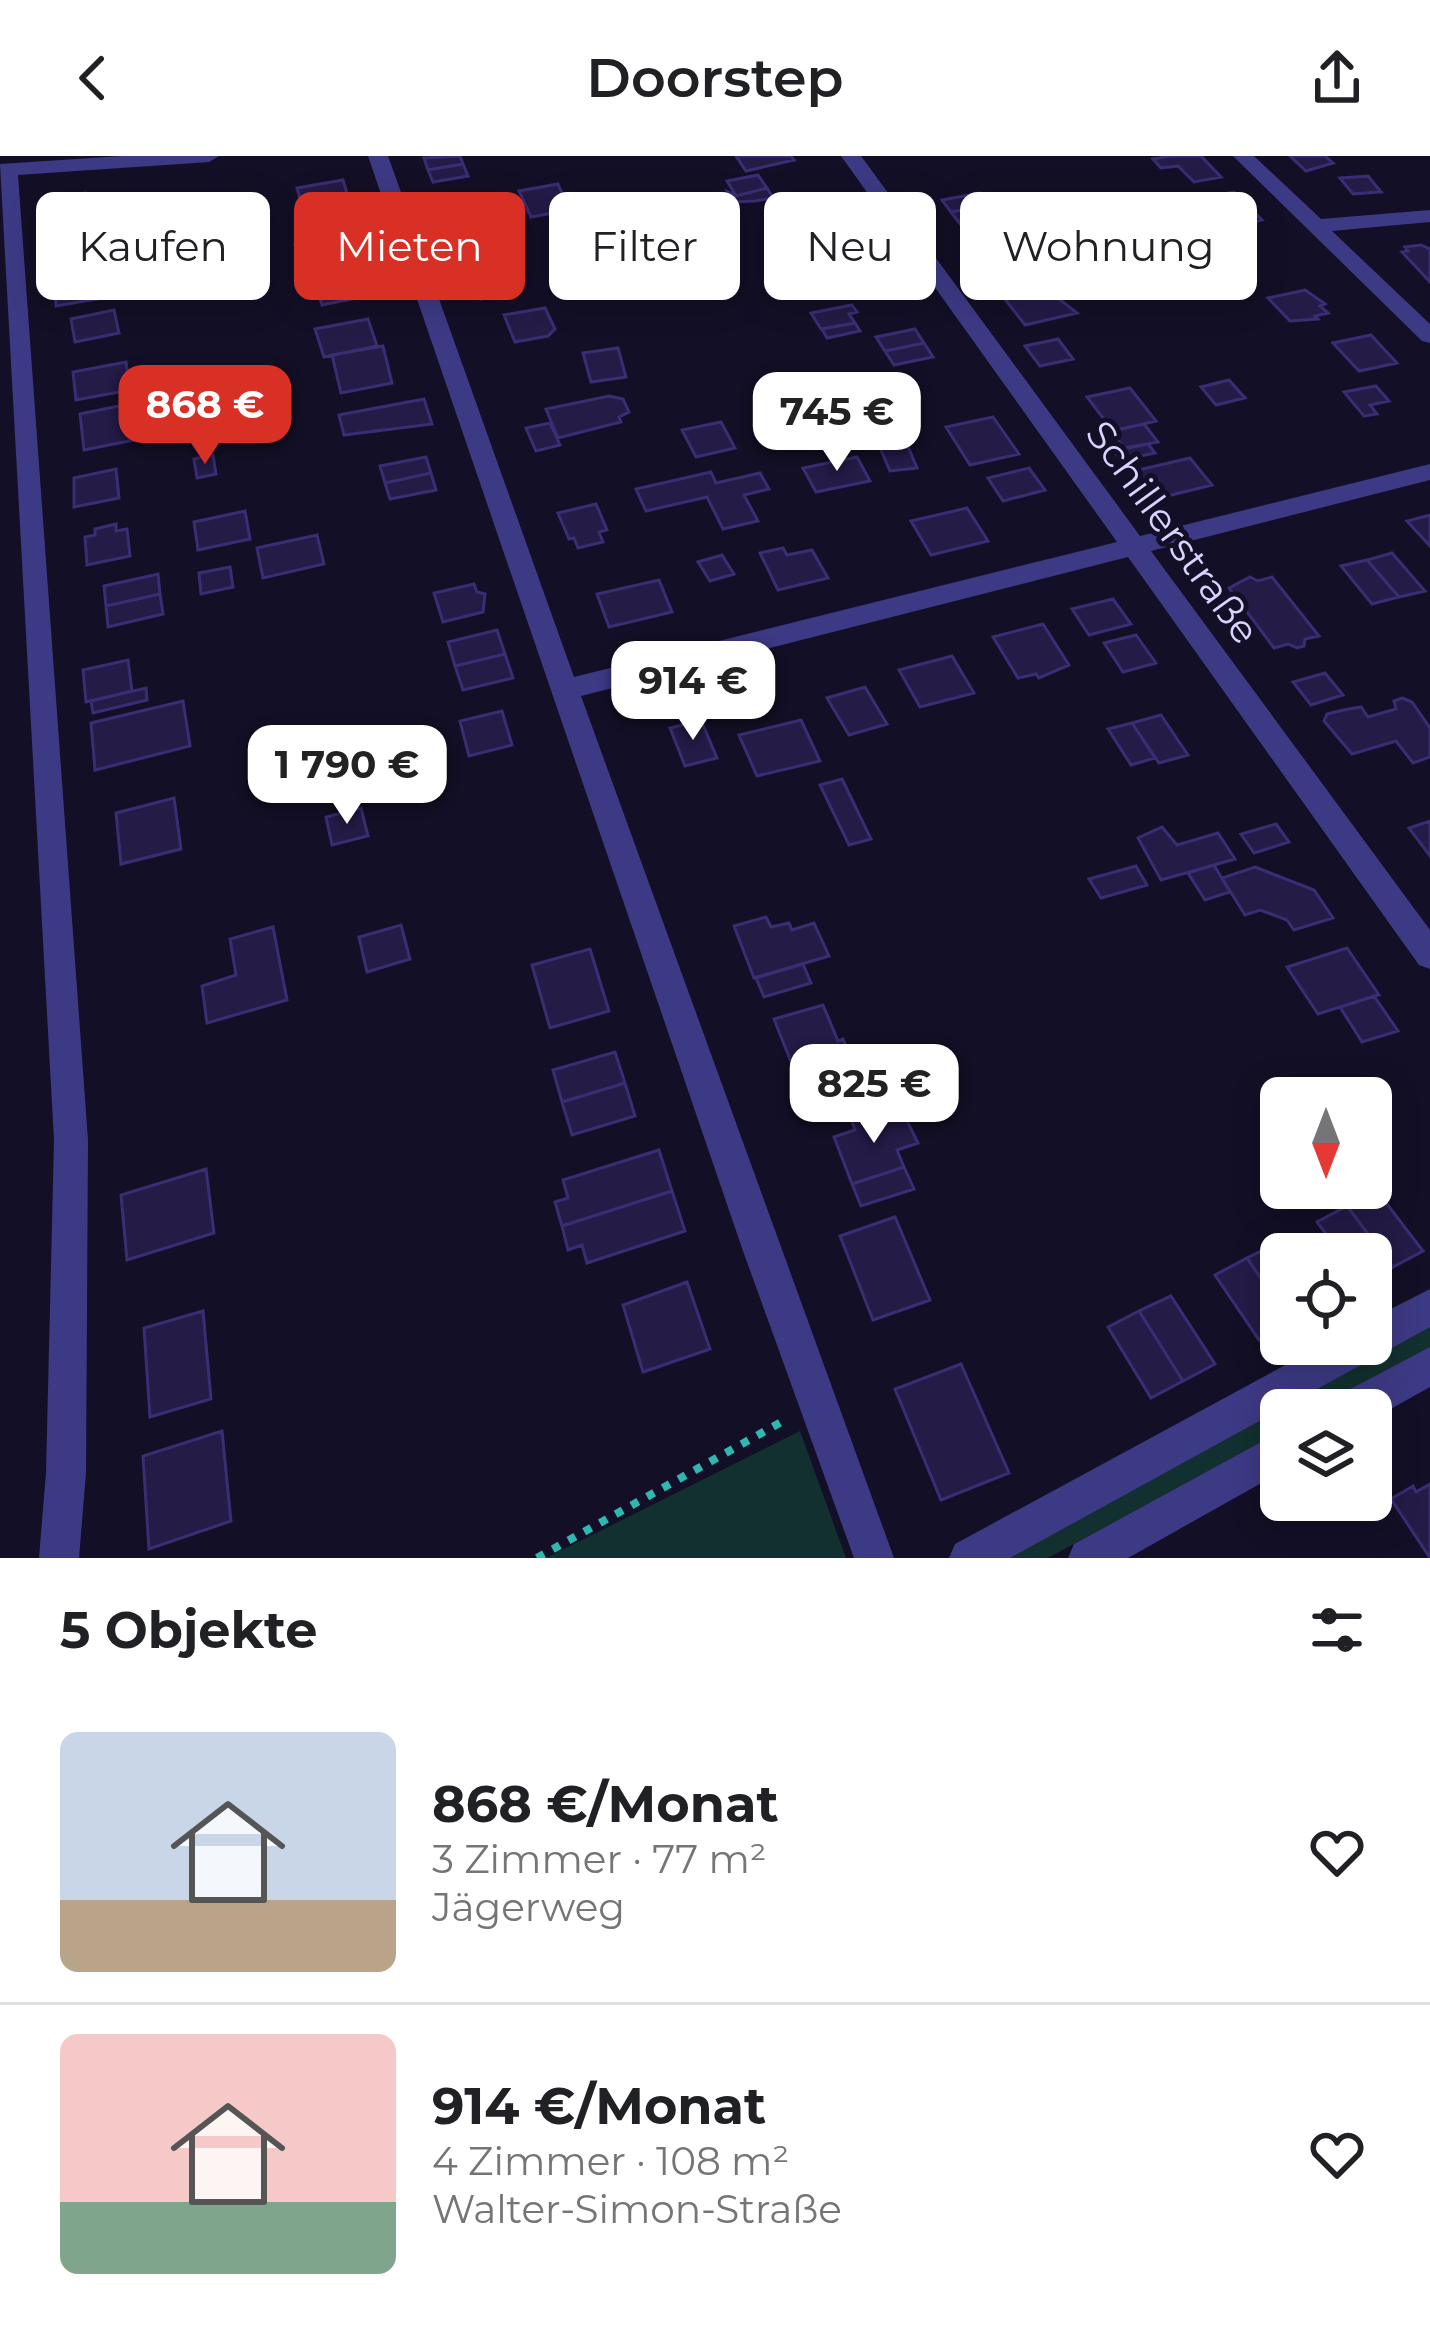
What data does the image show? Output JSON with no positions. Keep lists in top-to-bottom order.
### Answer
{
  "streets": {
    "street": ["Schillerstraße"]
  },
  "north": "bottom",
  "page": {
    "header": "Doorstep",
    "chip": [
      "Kaufen",
      "Mieten",
      "Filter",
      "Neu",
      "Wohnung"
    ],
    "price": [
      "868 €",
      "745 €",
      "914 €",
      "1 790 €",
      "825 €"
    ],
    "heading": "5 Objekte",
    "list": [
      {
        "name": "868 €/Monat",
        "note": "3 Zimmer · 77 m² · Jägerweg"
      },
      {
        "name": "914 €/Monat",
        "note": "4 Zimmer · 108 m² · Walter-Simon-Straße"
      }
    ]
  }
}
